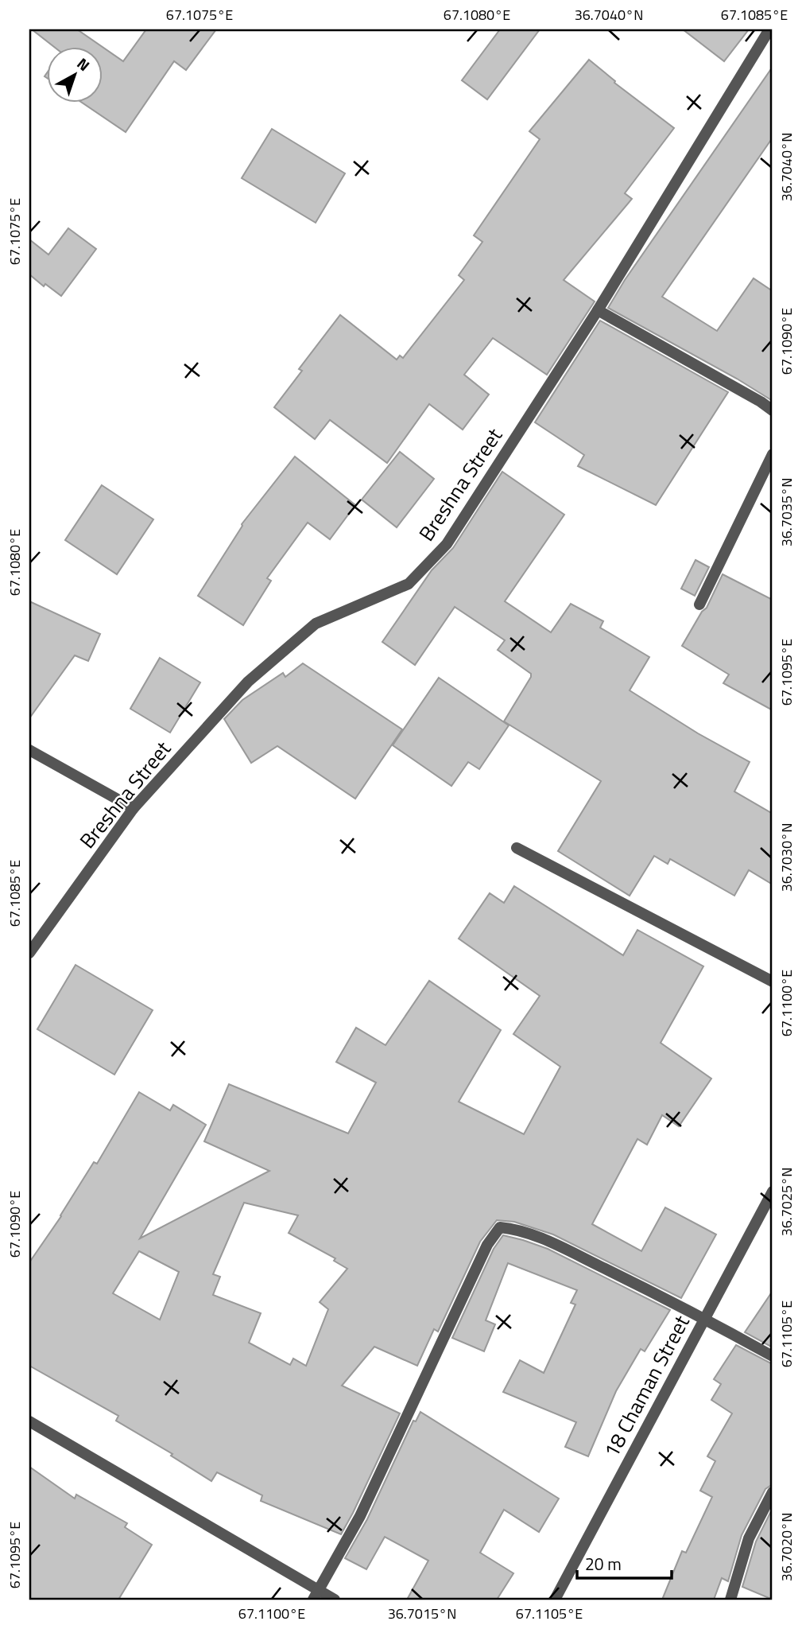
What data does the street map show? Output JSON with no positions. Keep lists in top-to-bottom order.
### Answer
{
  "streets": {
    "street": ["Breshna Street", "18 Chaman Street"]
  },
  "scale_bar": "20 m",
  "north": "top right",
  "coordinates": [
    "67.1075°E",
    "67.1080°E",
    "36.7040°N",
    "67.1085°E",
    "67.1090°E",
    "36.7035°N",
    "67.1095°E",
    "36.7030°N",
    "67.1100°E",
    "36.7025°N",
    "67.1105°E",
    "36.7020°N",
    "36.7015°N"
  ]
}
